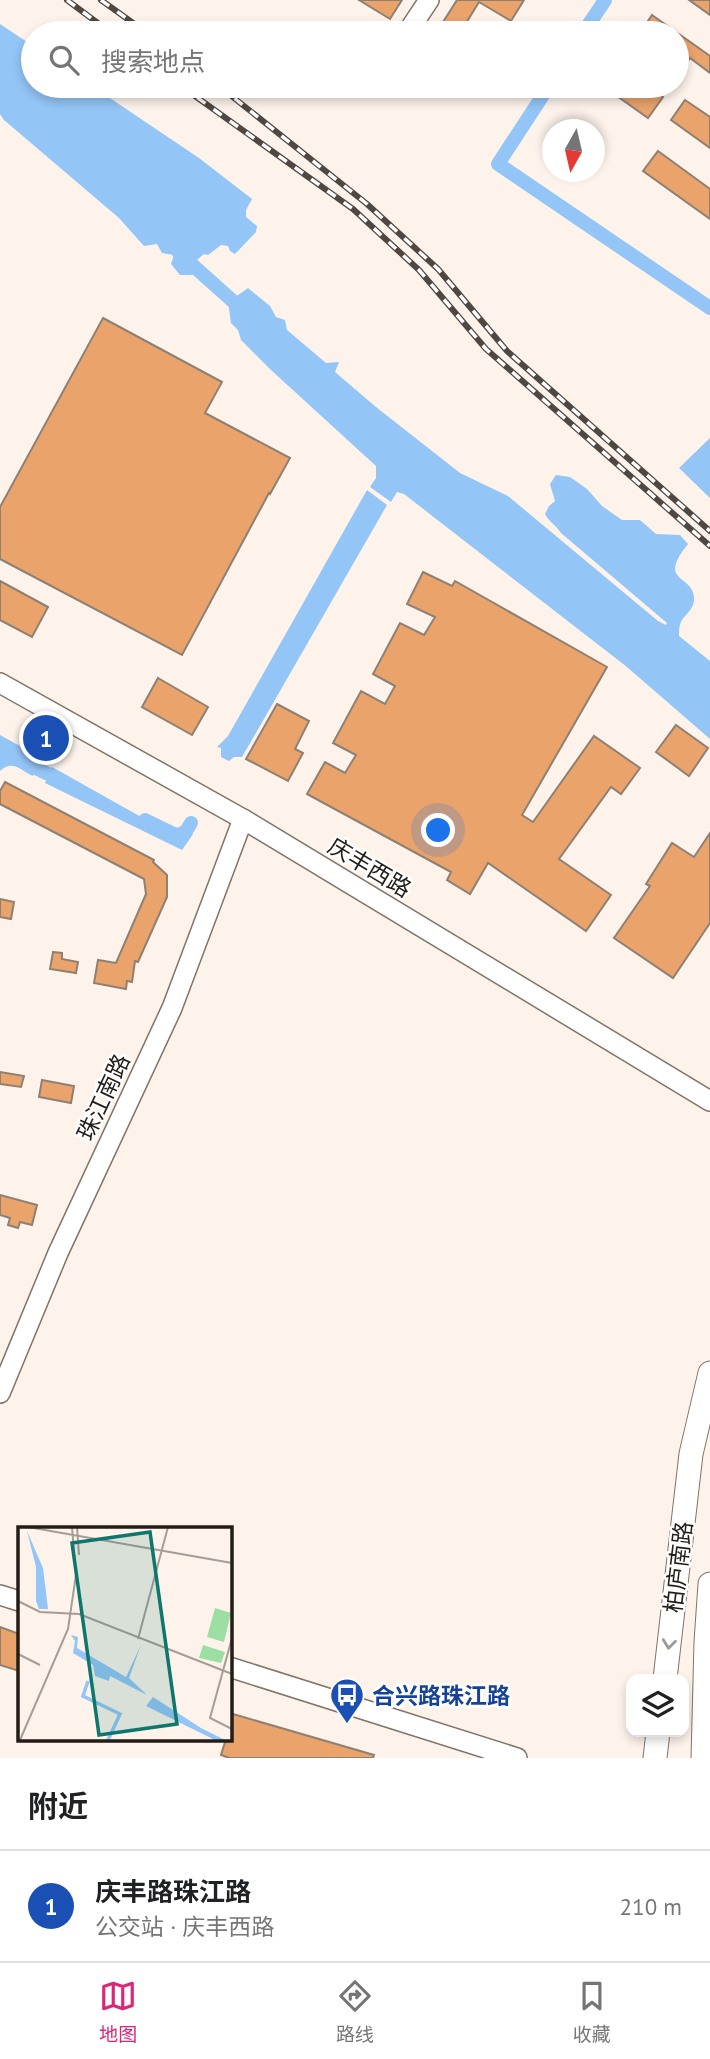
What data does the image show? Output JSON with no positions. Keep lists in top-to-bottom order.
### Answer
{
  "streets": {
    "main road": ["柏庐南路"],
    "street": ["庆丰西路", "珠江南路"]
  },
  "crossings": [
    ["庆丰西路", "珠江南路"]
  ],
  "places": {
    "bus stop": ["合兴路珠江路"]
  },
  "north": "bottom",
  "page": {
    "search": "搜索地点",
    "pins": "1",
    "heading": "附近",
    "list": [
      {
        "mark": "1",
        "name": "庆丰路珠江路",
        "note": "公交站 · 庆丰西路",
        "value": "210 m"
      }
    ],
    "nav": ["地图", "路线", "收藏"]
  }
}
